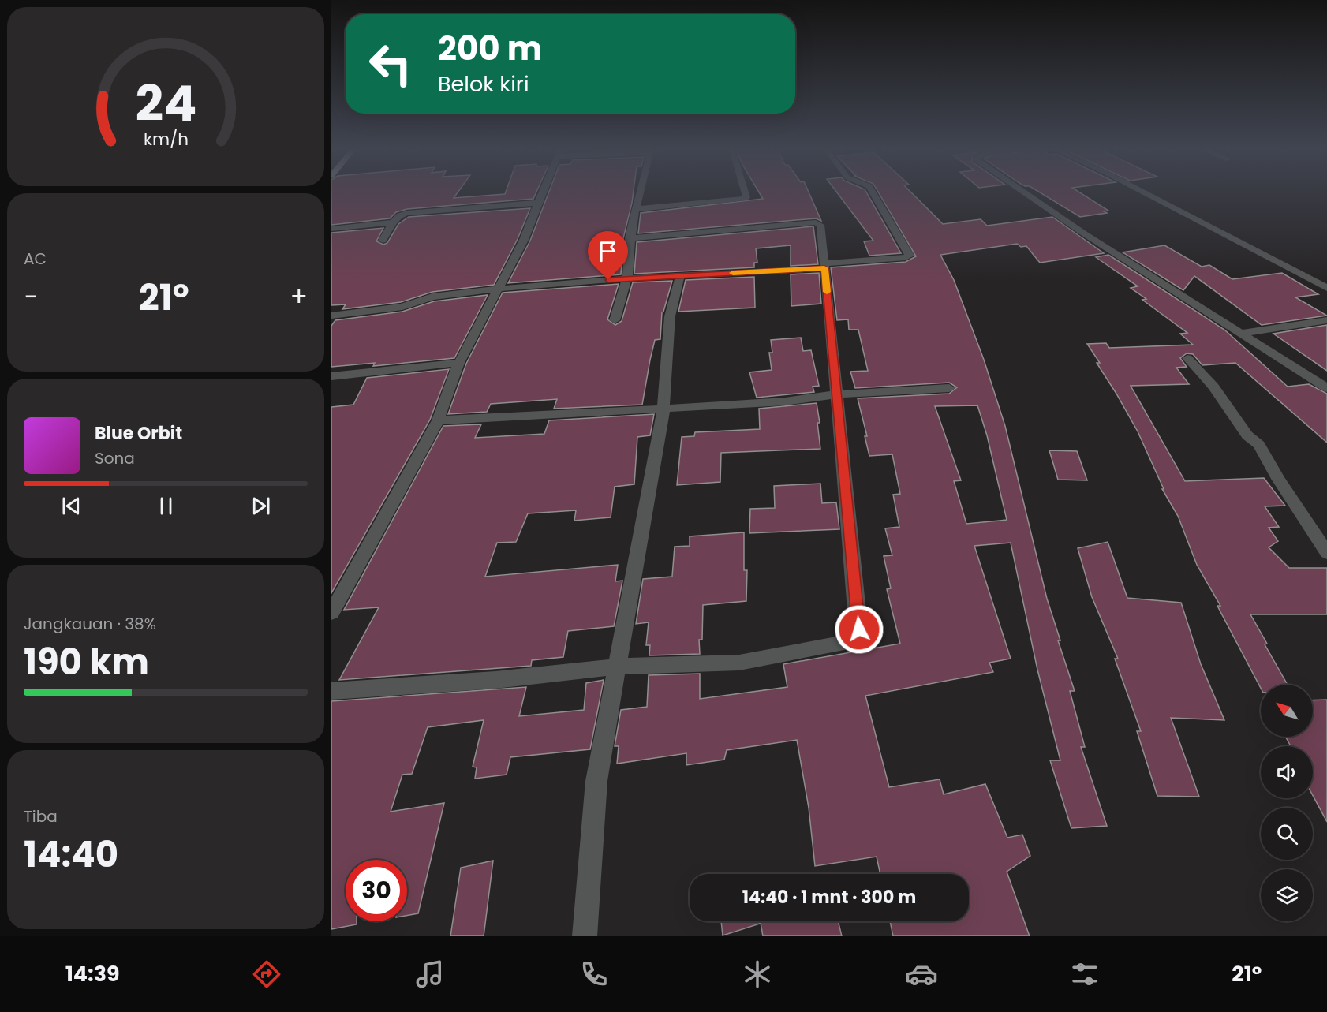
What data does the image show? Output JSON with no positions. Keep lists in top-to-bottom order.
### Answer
{
  "north": "top left",
  "page": {
    "turn": ["200 m", "Belok kiri"],
    "tile": [
      "AC",
      ["Jangkauan · 38%", "190 km"],
      ["Tiba", "14:40"]
    ],
    "heat": ["−", "21°", "+"],
    "song": ["Blue Orbit", "Sona"],
    "limit": "30",
    "trip": "14:40 · 1 mnt · 300 m",
    "tabs": ["14:39", "21°"],
    "gauge": ["24", "km/h"]
  }
}
